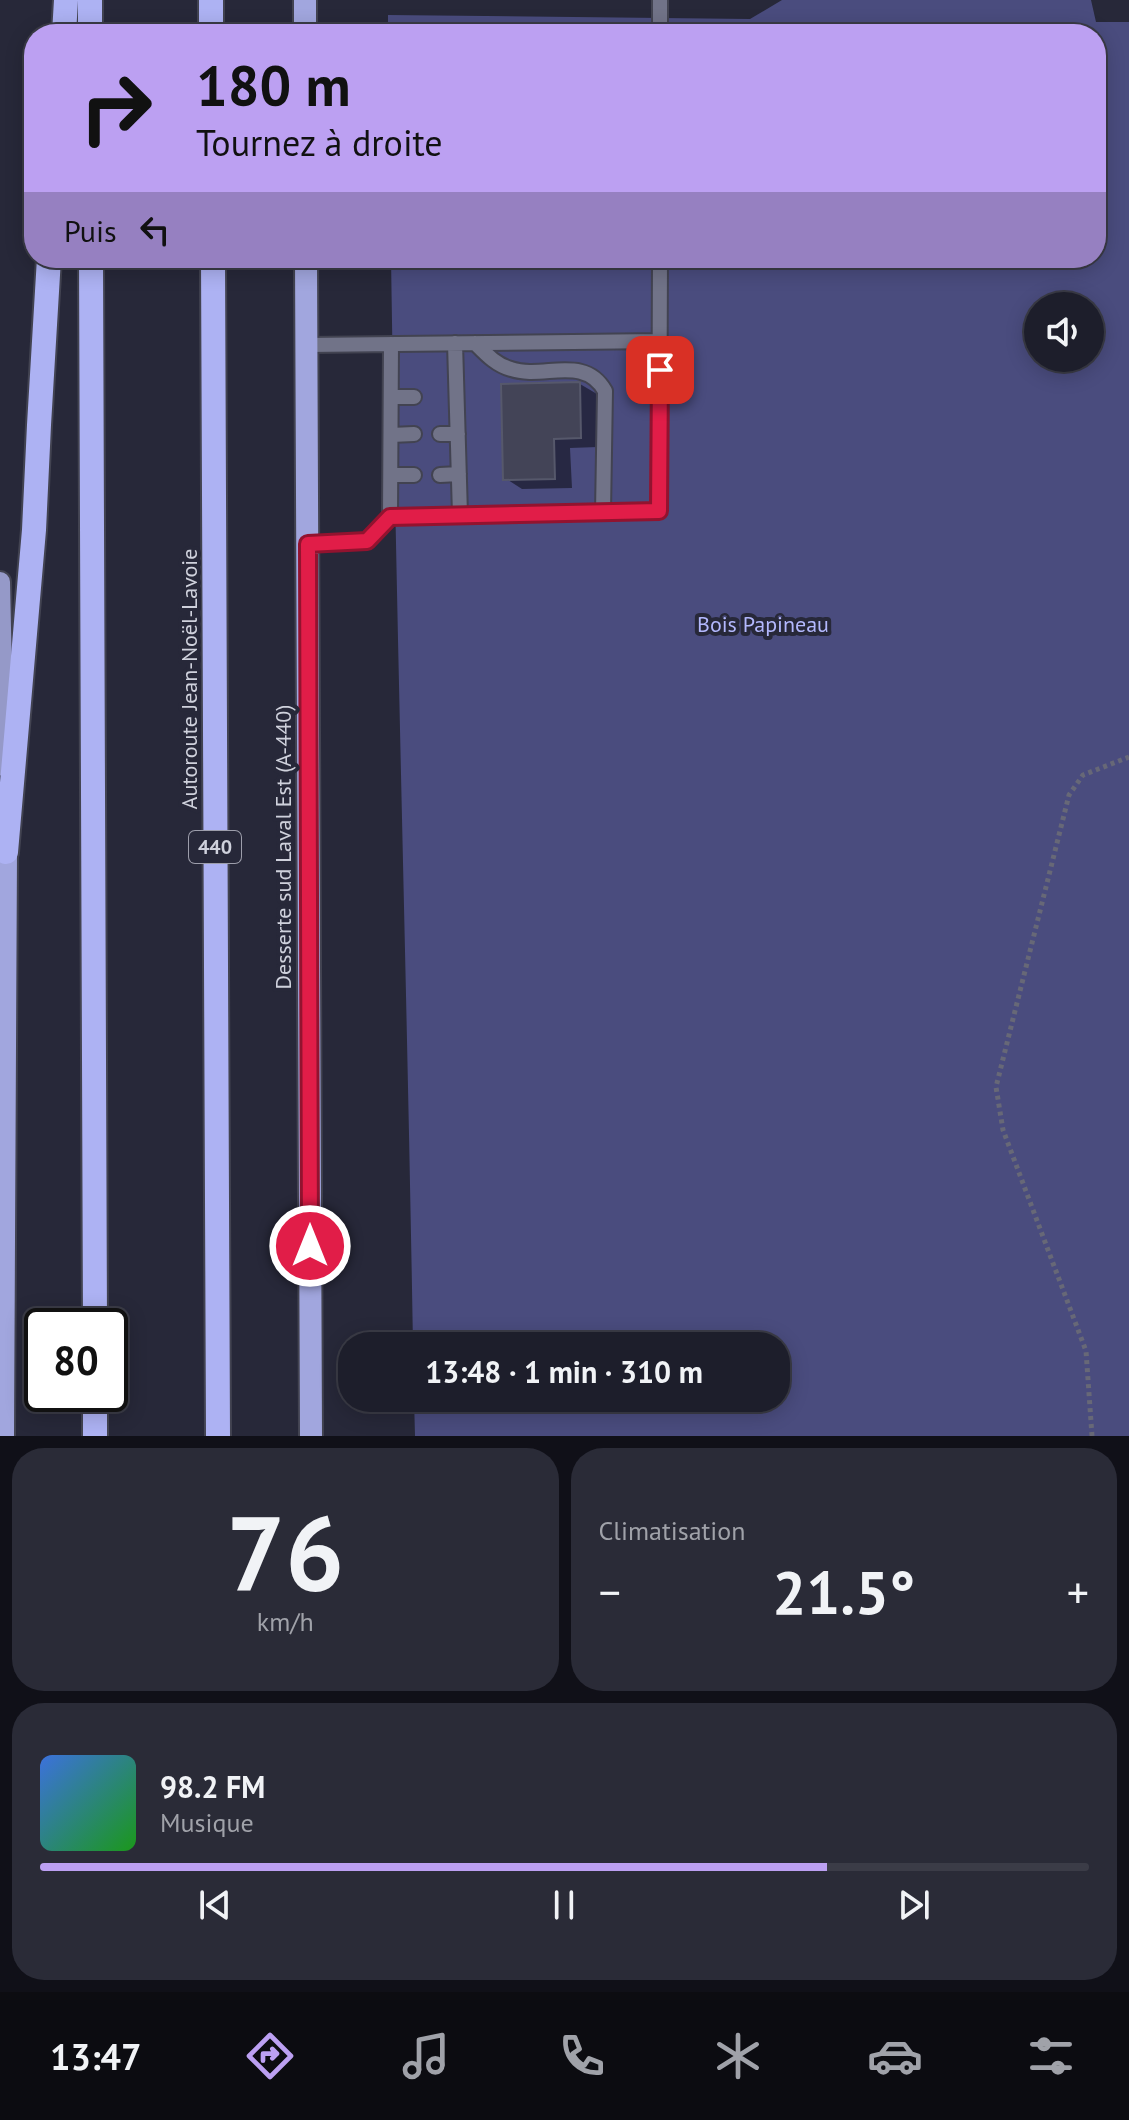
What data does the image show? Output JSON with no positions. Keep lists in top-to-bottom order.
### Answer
{
  "streets": {
    "highway": ["Autoroute Jean-Noël-Lavoie", "440", "Desserte sud Laval Est (A-440)"]
  },
  "parks": ["Bois Papineau"],
  "page": {
    "turn": ["180 m", "Tournez à droite"],
    "then": "Puis",
    "limit": "80",
    "trip": "13:48 · 1 min · 310 m",
    "tile": [
      ["76", "km/h"],
      "Climatisation"
    ],
    "heat": ["−", "21.5°", "+"],
    "song": ["98.2 FM", "Musique"],
    "tabs": "13:47"
  }
}
